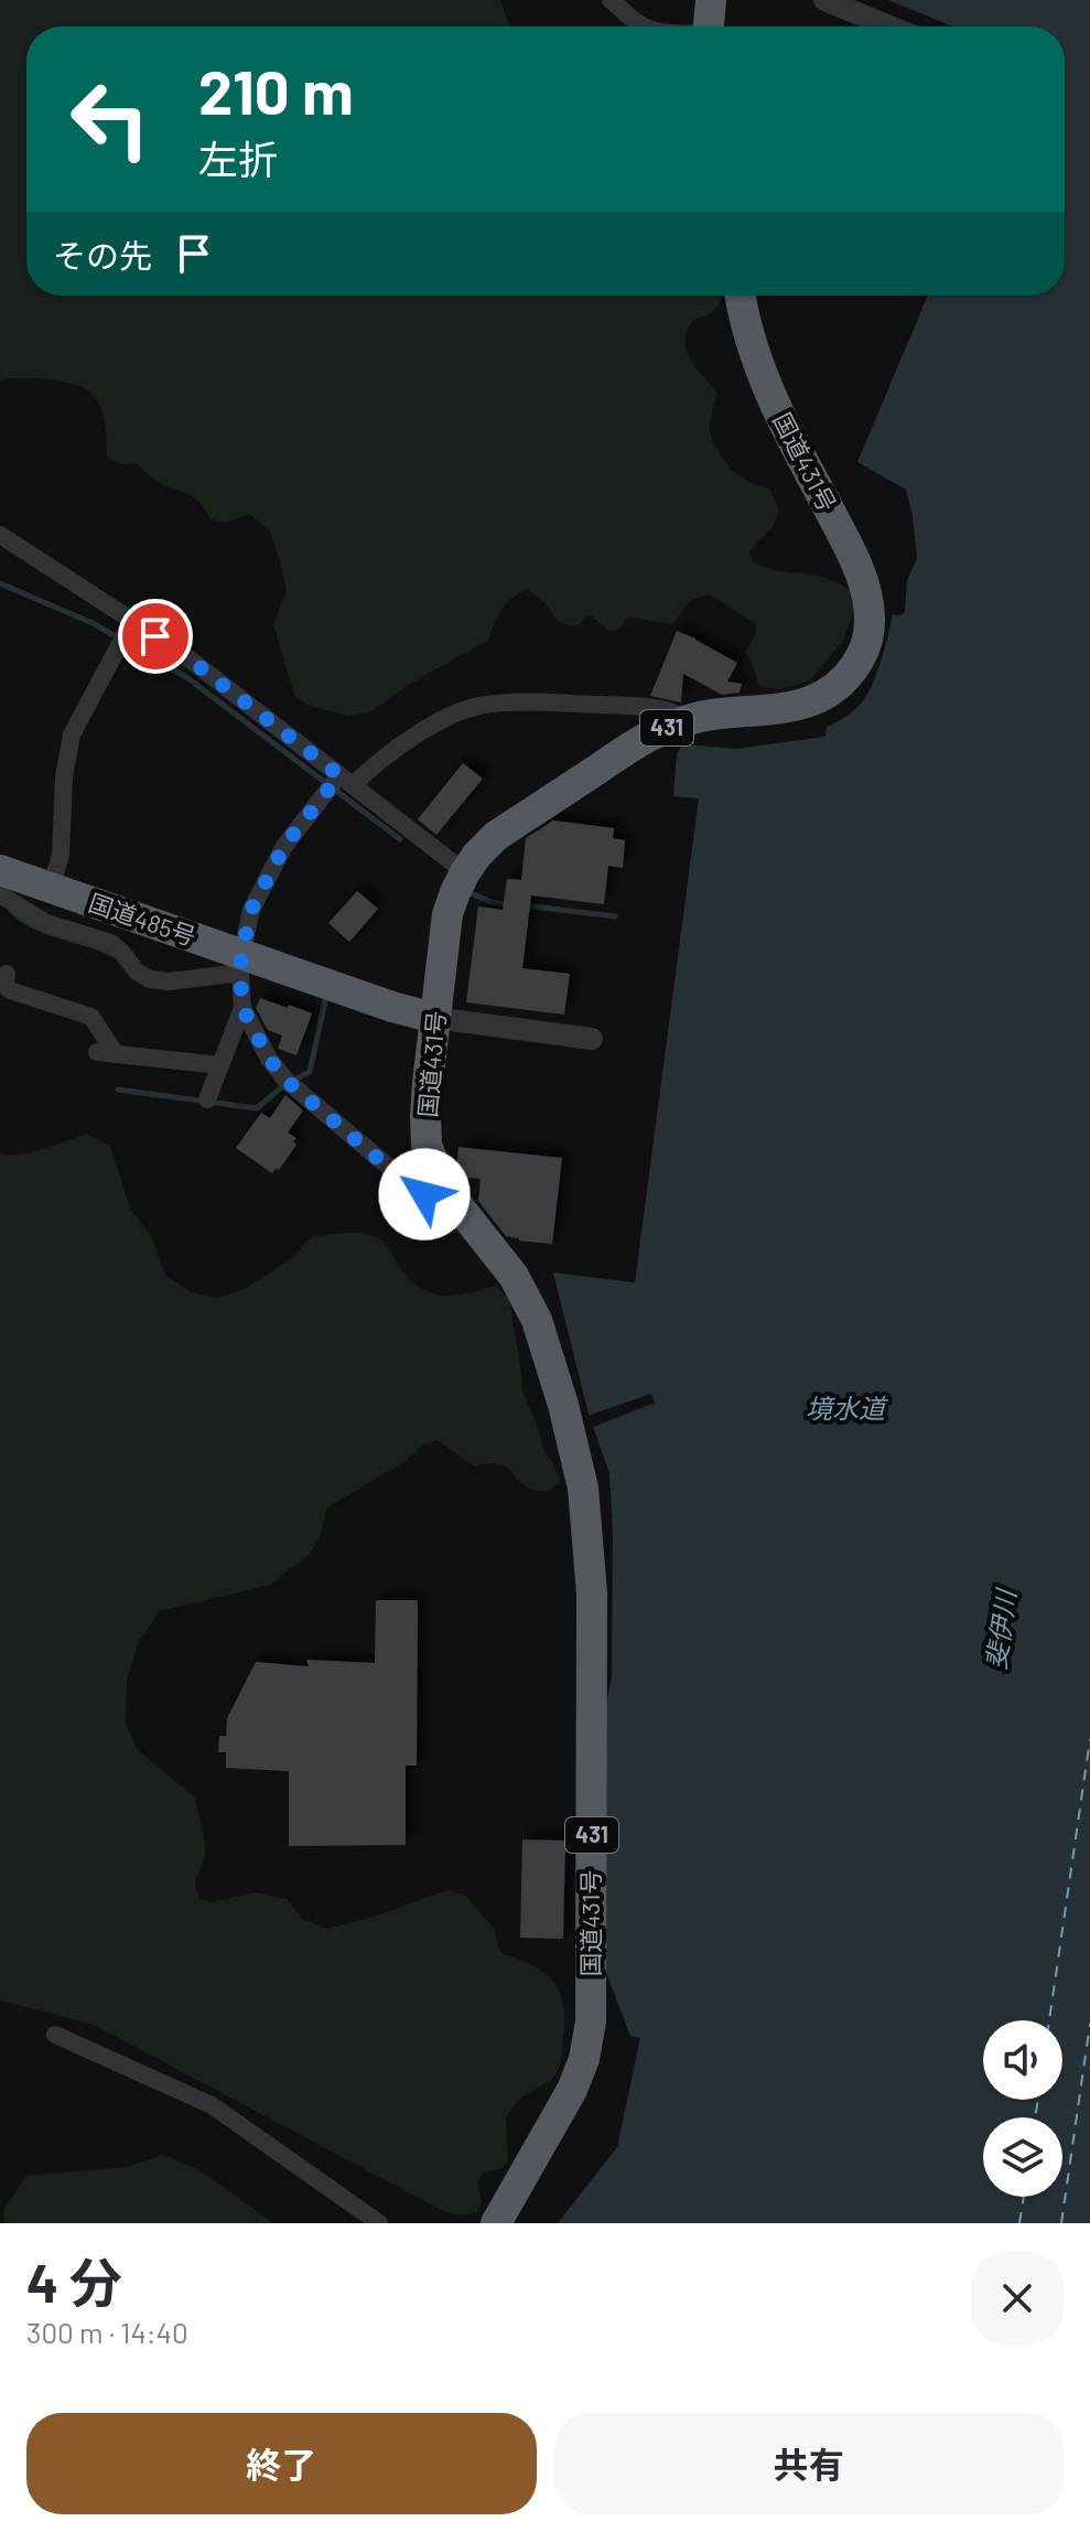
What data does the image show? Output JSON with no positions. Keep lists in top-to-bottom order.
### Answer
{
  "streets": {
    "highway": ["国道431号", "431", "国道485号"]
  },
  "crossings": [
    ["国道431号", "国道485号"]
  ],
  "water": ["境水道", "斐伊川"],
  "page": {
    "turn": ["210 m", "左折"],
    "then": "その先",
    "heading": ["4 分", "300 m · 14:40"],
    "buttons": ["終了", "共有"]
  }
}
